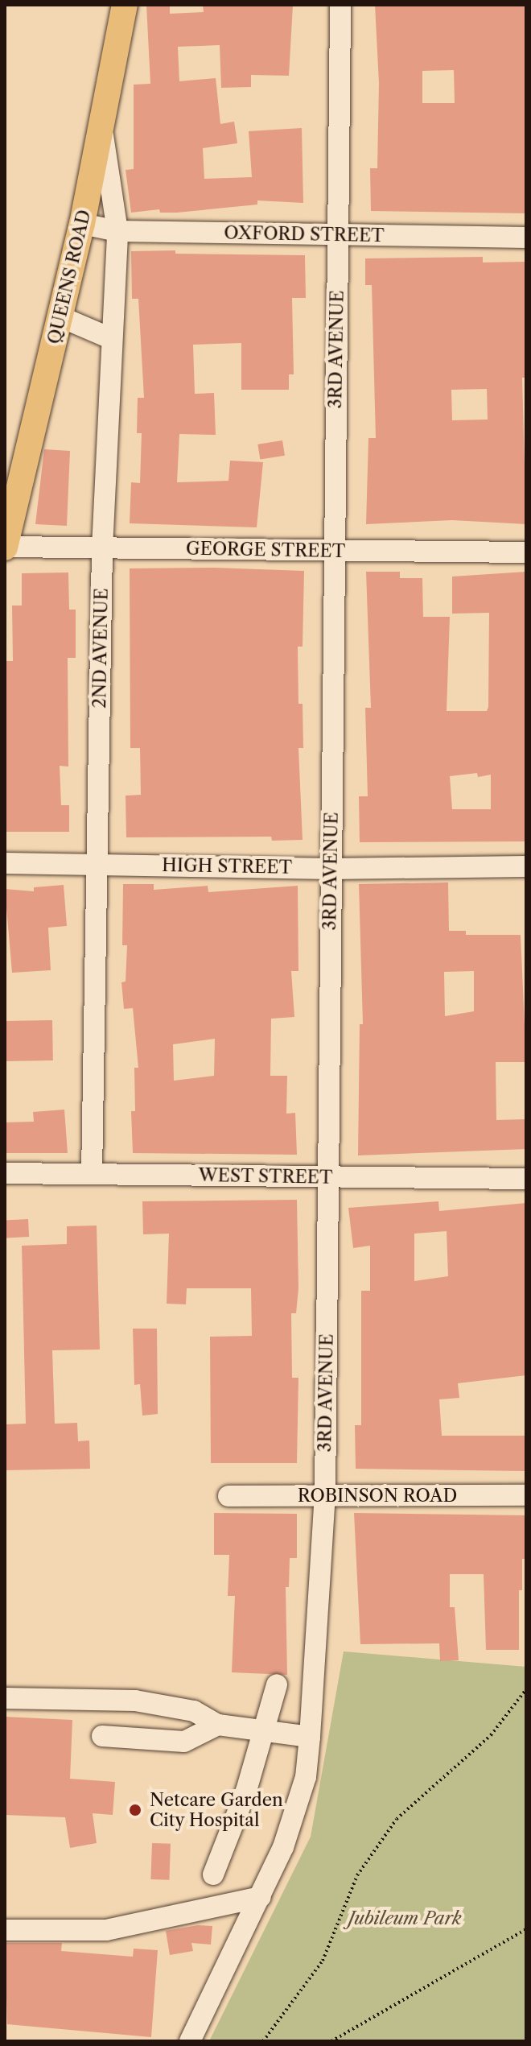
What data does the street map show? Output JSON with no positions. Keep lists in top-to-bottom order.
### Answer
{
  "streets": {
    "main road": ["QUEENS ROAD"],
    "street": [
      "OXFORD STREET",
      "3RD AVENUE",
      "GEORGE STREET",
      "2ND AVENUE",
      "HIGH STREET",
      "WEST STREET",
      "ROBINSON ROAD"
    ]
  },
  "crossings": [
    ["OXFORD STREET", "QUEENS ROAD"],
    ["OXFORD STREET", "3RD AVENUE"],
    ["OXFORD STREET", "2ND AVENUE"],
    ["QUEENS ROAD", "GEORGE STREET"],
    ["QUEENS ROAD", "2ND AVENUE"],
    ["3RD AVENUE", "GEORGE STREET"],
    ["3RD AVENUE", "HIGH STREET"],
    ["3RD AVENUE", "WEST STREET"],
    ["3RD AVENUE", "ROBINSON ROAD"],
    ["GEORGE STREET", "2ND AVENUE"],
    ["2ND AVENUE", "HIGH STREET"],
    ["2ND AVENUE", "WEST STREET"]
  ],
  "parks": ["Jubileum Park"],
  "places": ["Netcare Garden City Hospital"]
}
